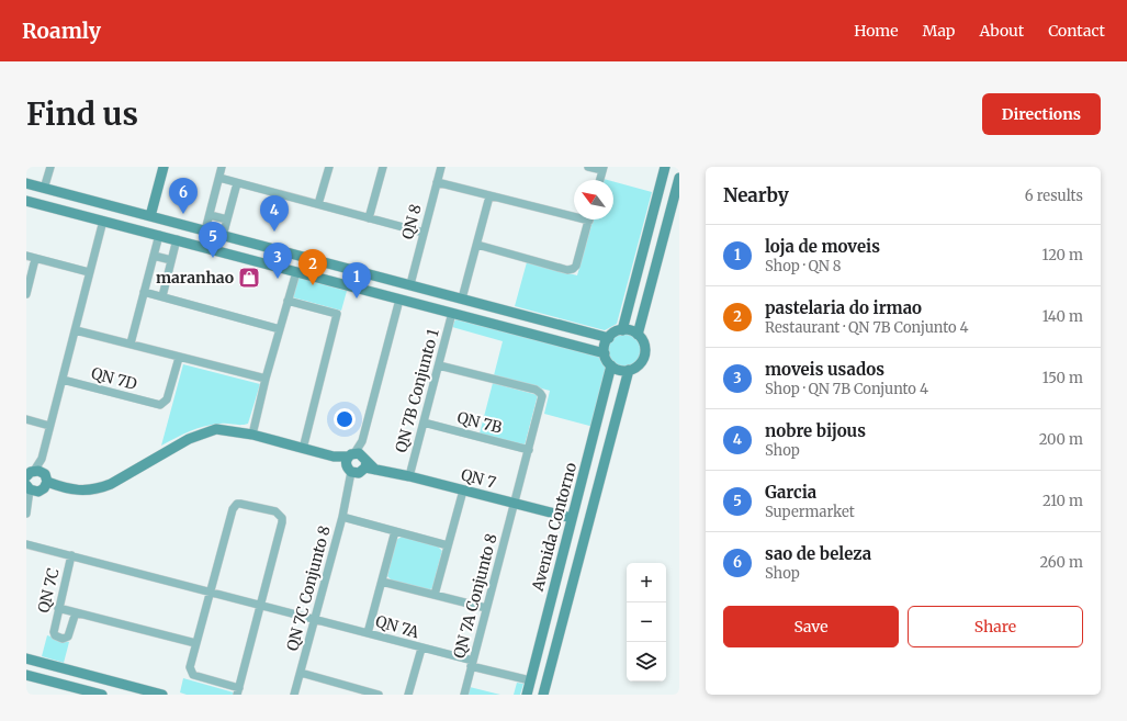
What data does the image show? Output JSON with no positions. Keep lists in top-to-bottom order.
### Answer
{
  "streets": {
    "main road": ["QN 7", "Avenida Contorno"],
    "street": [
      "QN 8",
      "QN 7D",
      "QN 7B Conjunto 1",
      "QN 7B",
      "QN 7C Conjunto 8",
      "QN 7C",
      "QN 7A Conjunto 8",
      "QN 7A"
    ]
  },
  "crossings": [
    ["QN 7B Conjunto 1", "QN 7B"],
    ["QN 7B Conjunto 1", "QN 7"],
    ["QN 7B Conjunto 1", "QN 7A Conjunto 8"],
    ["QN 7B", "QN 7A Conjunto 8"],
    ["QN 7", "Avenida Contorno"],
    ["QN 7", "QN 7C Conjunto 8"],
    ["QN 7", "QN 7A Conjunto 8"],
    ["Avenida Contorno", "QN 7A"],
    ["QN 7C Conjunto 8", "QN 7A"],
    ["QN 7C", "QN 7A"],
    ["QN 7A Conjunto 8", "QN 7A"]
  ],
  "places": {
    "shop": ["maranhao"]
  },
  "north": "top left",
  "page": {
    "header": "Roamly",
    "nav": [
      "Home",
      "Map",
      "About",
      "Contact"
    ],
    "buttons": [
      "Directions",
      ["Save", "Share"]
    ],
    "title": "Find us",
    "heading": ["Nearby", "6 results"],
    "pins": [
      "6",
      "4",
      "5",
      "3",
      "2",
      "1"
    ],
    "list": [
      {
        "mark": "1",
        "name": "loja de moveis",
        "note": "Shop · QN 8",
        "value": "120 m"
      },
      {
        "mark": "2",
        "name": "pastelaria do irmao",
        "note": "Restaurant · QN 7B Conjunto 4",
        "value": "140 m"
      },
      {
        "mark": "3",
        "name": "moveis usados",
        "note": "Shop · QN 7B Conjunto 4",
        "value": "150 m"
      },
      {
        "mark": "4",
        "name": "nobre bijous",
        "note": "Shop",
        "value": "200 m"
      },
      {
        "mark": "5",
        "name": "Garcia",
        "note": "Supermarket",
        "value": "210 m"
      },
      {
        "mark": "6",
        "name": "sao de beleza",
        "note": "Shop",
        "value": "260 m"
      }
    ],
    "map_buttons": ["+", "−"]
  }
}
